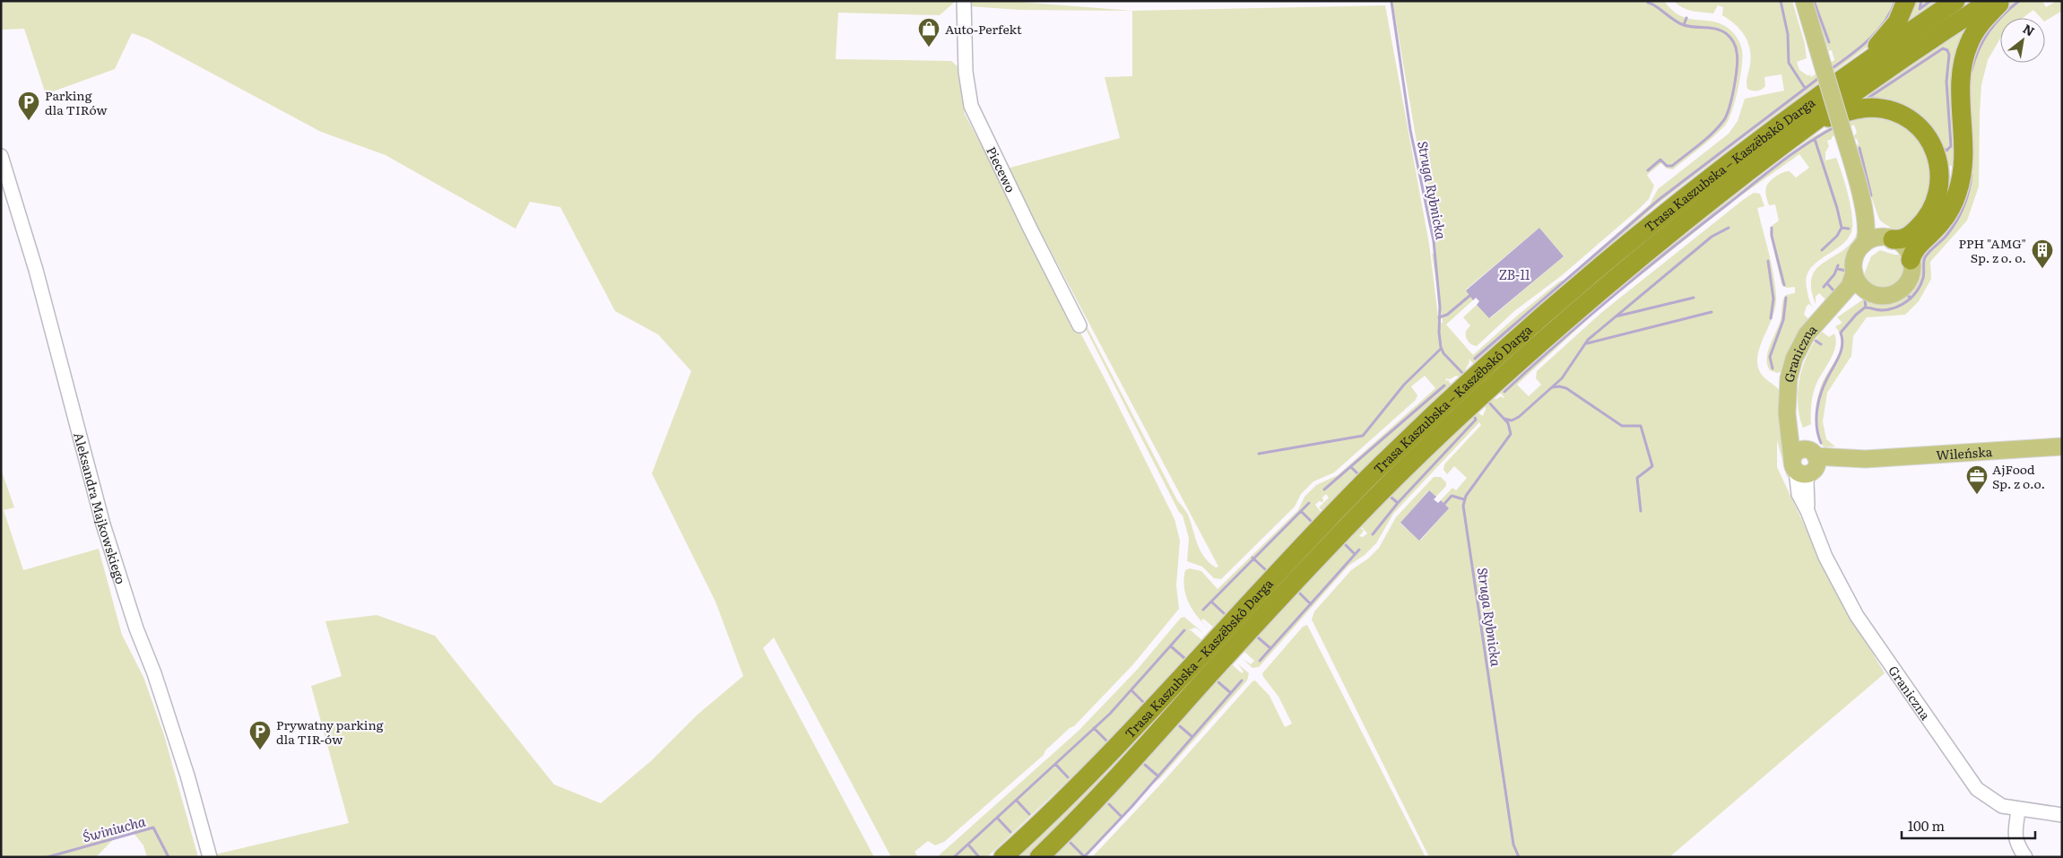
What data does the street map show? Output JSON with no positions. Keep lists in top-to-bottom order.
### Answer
{
  "streets": {
    "highway": ["Trasa Kaszubska – Kaszëbskô Darga"],
    "main road": ["Graniczna", "Wileńska"],
    "street": ["Piecewo", "Aleksandra Majkowskiego"]
  },
  "crossings": [
    ["Graniczna", "Wileńska"]
  ],
  "water": ["Struga Rybnicka", "ZB-11", "Świniucha"],
  "places": {
    "shop": ["Auto-Perfekt"],
    "parking": ["Parking dla TIRów", "Prywatny parking dla TIR-ów"],
    "building": ["PPH \"AMG\" Sp. z o. o."],
    "office": ["AjFood Sp. z o.o."]
  },
  "scale_bar": "100 m",
  "north": "top right"
}
